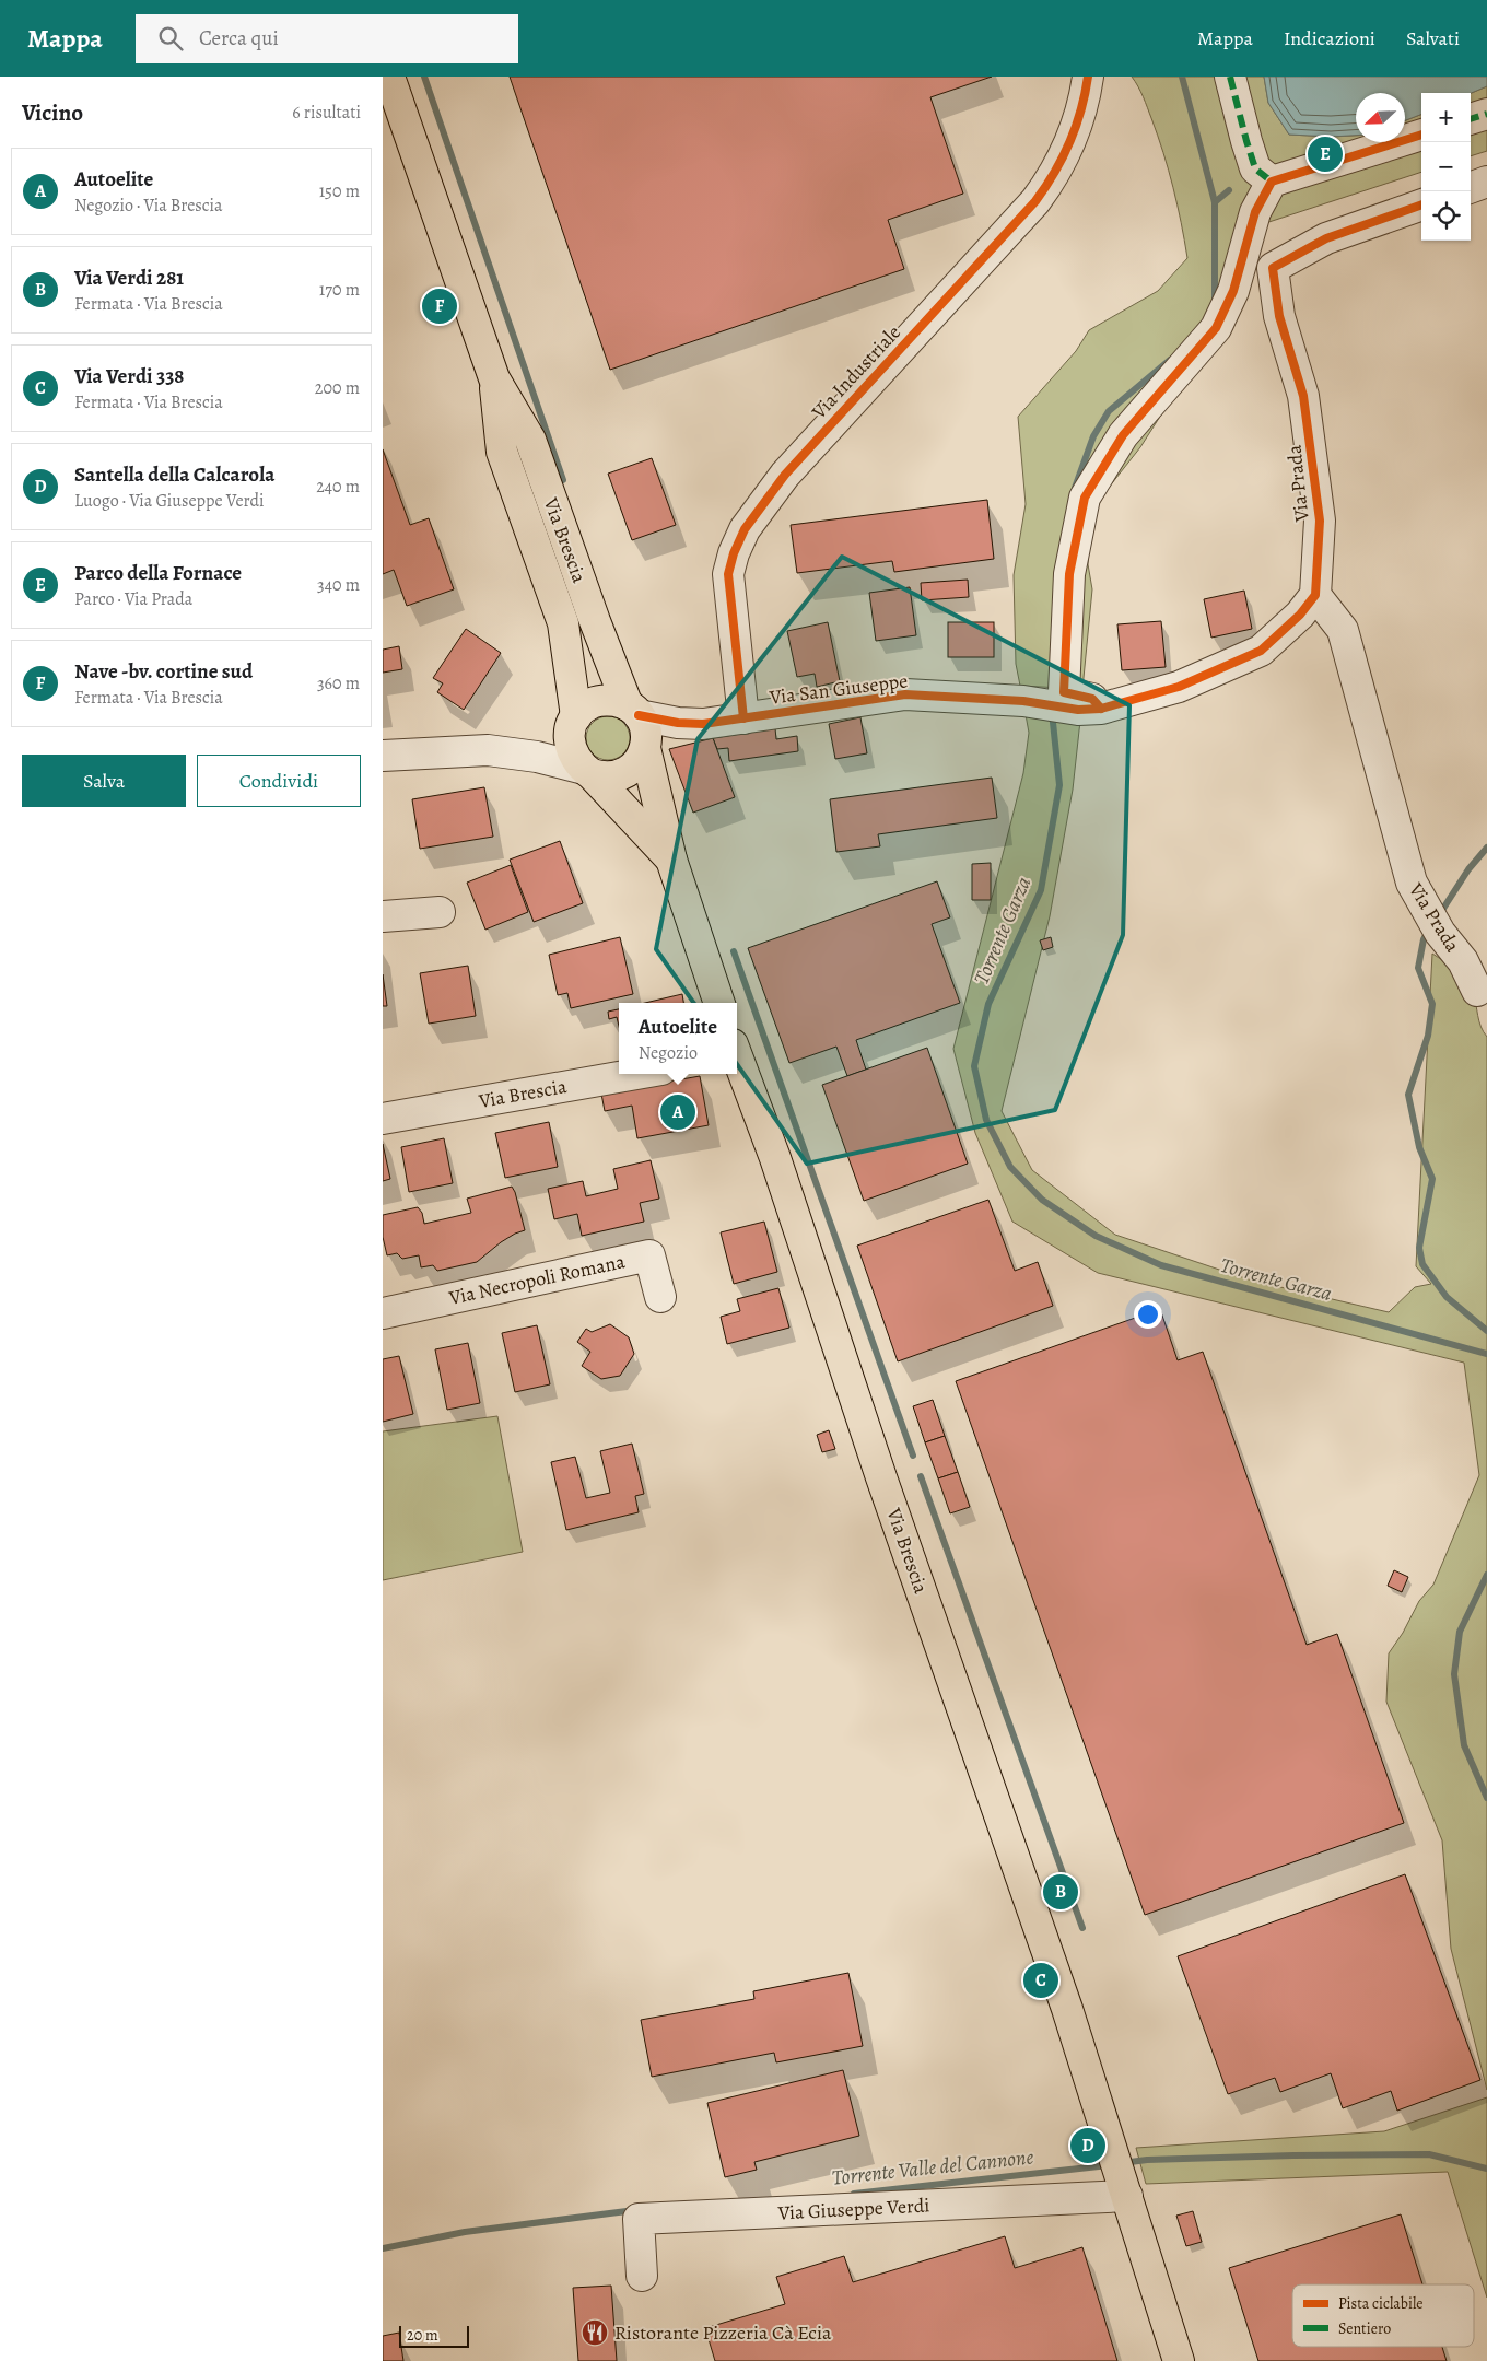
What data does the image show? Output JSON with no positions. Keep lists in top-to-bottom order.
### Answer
{
  "streets": {
    "main road": ["Via Brescia"],
    "street": [
      "Via Industriale",
      "Via Prada",
      "Via San Giuseppe",
      "Via Necropoli Romana",
      "Via Giuseppe Verdi"
    ]
  },
  "crossings": [
    ["Via Industriale", "Via San Giuseppe"],
    ["Via Brescia", "Via San Giuseppe"],
    ["Via Brescia", "Via Giuseppe Verdi"]
  ],
  "water": ["Torrente Garza", "Torrente Valle del Cannone"],
  "places": {
    "restaurant": ["Ristorante Pizzeria Cà Ecia"]
  },
  "legend": ["Pista ciclabile", "Sentiero"],
  "scale_bar": "20 m",
  "north": "bottom left",
  "page": {
    "header": "Mappa",
    "search": "Cerca qui",
    "nav": ["Mappa", "Indicazioni", "Salvati"],
    "heading": ["Vicino", "6 risultati"],
    "map_buttons": ["+", "−"],
    "pins": [
      "E",
      "F",
      "A",
      "B",
      "C",
      "D"
    ],
    "list": [
      {
        "mark": "A",
        "name": "Autoelite",
        "note": "Negozio · Via Brescia",
        "value": "150 m"
      },
      {
        "mark": "B",
        "name": "Via Verdi 281",
        "note": "Fermata · Via Brescia",
        "value": "170 m"
      },
      {
        "mark": "C",
        "name": "Via Verdi 338",
        "note": "Fermata · Via Brescia",
        "value": "200 m"
      },
      {
        "mark": "D",
        "name": "Santella della Calcarola",
        "note": "Luogo · Via Giuseppe Verdi",
        "value": "240 m"
      },
      {
        "mark": "E",
        "name": "Parco della Fornace",
        "note": "Parco · Via Prada",
        "value": "340 m"
      },
      {
        "mark": "F",
        "name": "Nave -bv. cortine sud",
        "note": "Fermata · Via Brescia",
        "value": "360 m"
      }
    ],
    "buttons": ["Salva", "Condividi"],
    "popup": ["Autoelite", "Negozio"],
    "scale": "20 m"
  }
}
